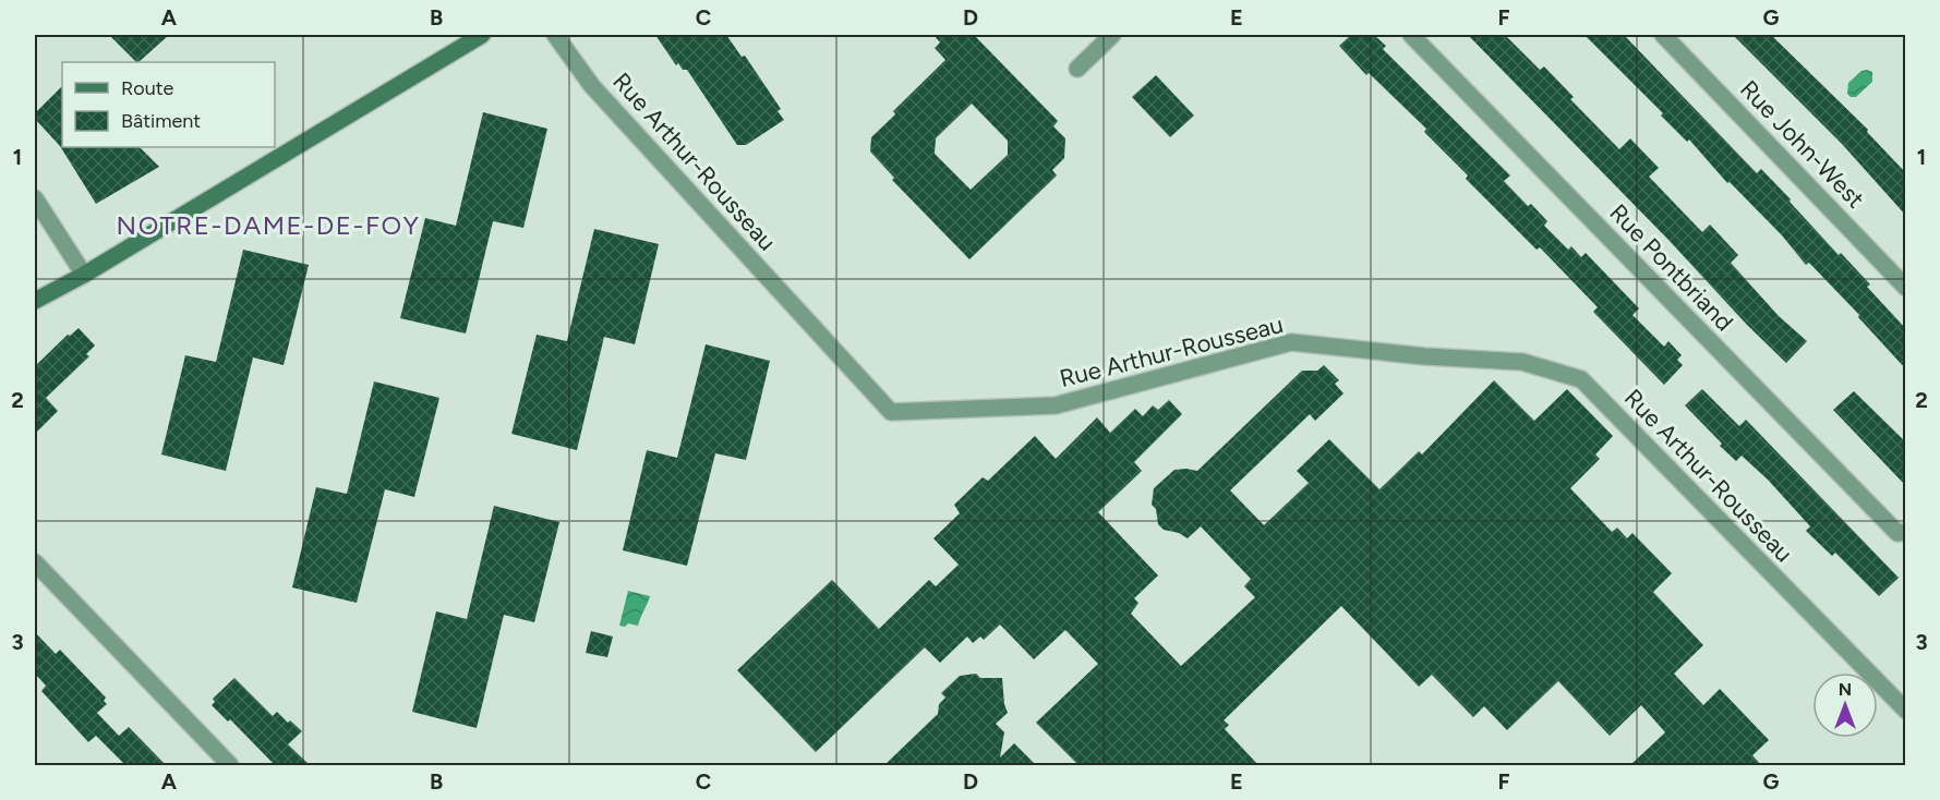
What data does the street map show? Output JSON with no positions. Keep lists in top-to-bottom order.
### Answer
{
  "streets": {
    "street": ["Rue John-West", "Rue Arthur-Rousseau", "Rue Pontbriand"]
  },
  "districts": ["NOTRE-DAME-DE-FOY"],
  "legend": ["Route", "Bâtiment"],
  "north": "top",
  "grid": {
    "columns": [
      "A",
      "B",
      "C",
      "D",
      "E",
      "F",
      "G"
    ],
    "rows": ["1", "2", "3"]
  }
}
